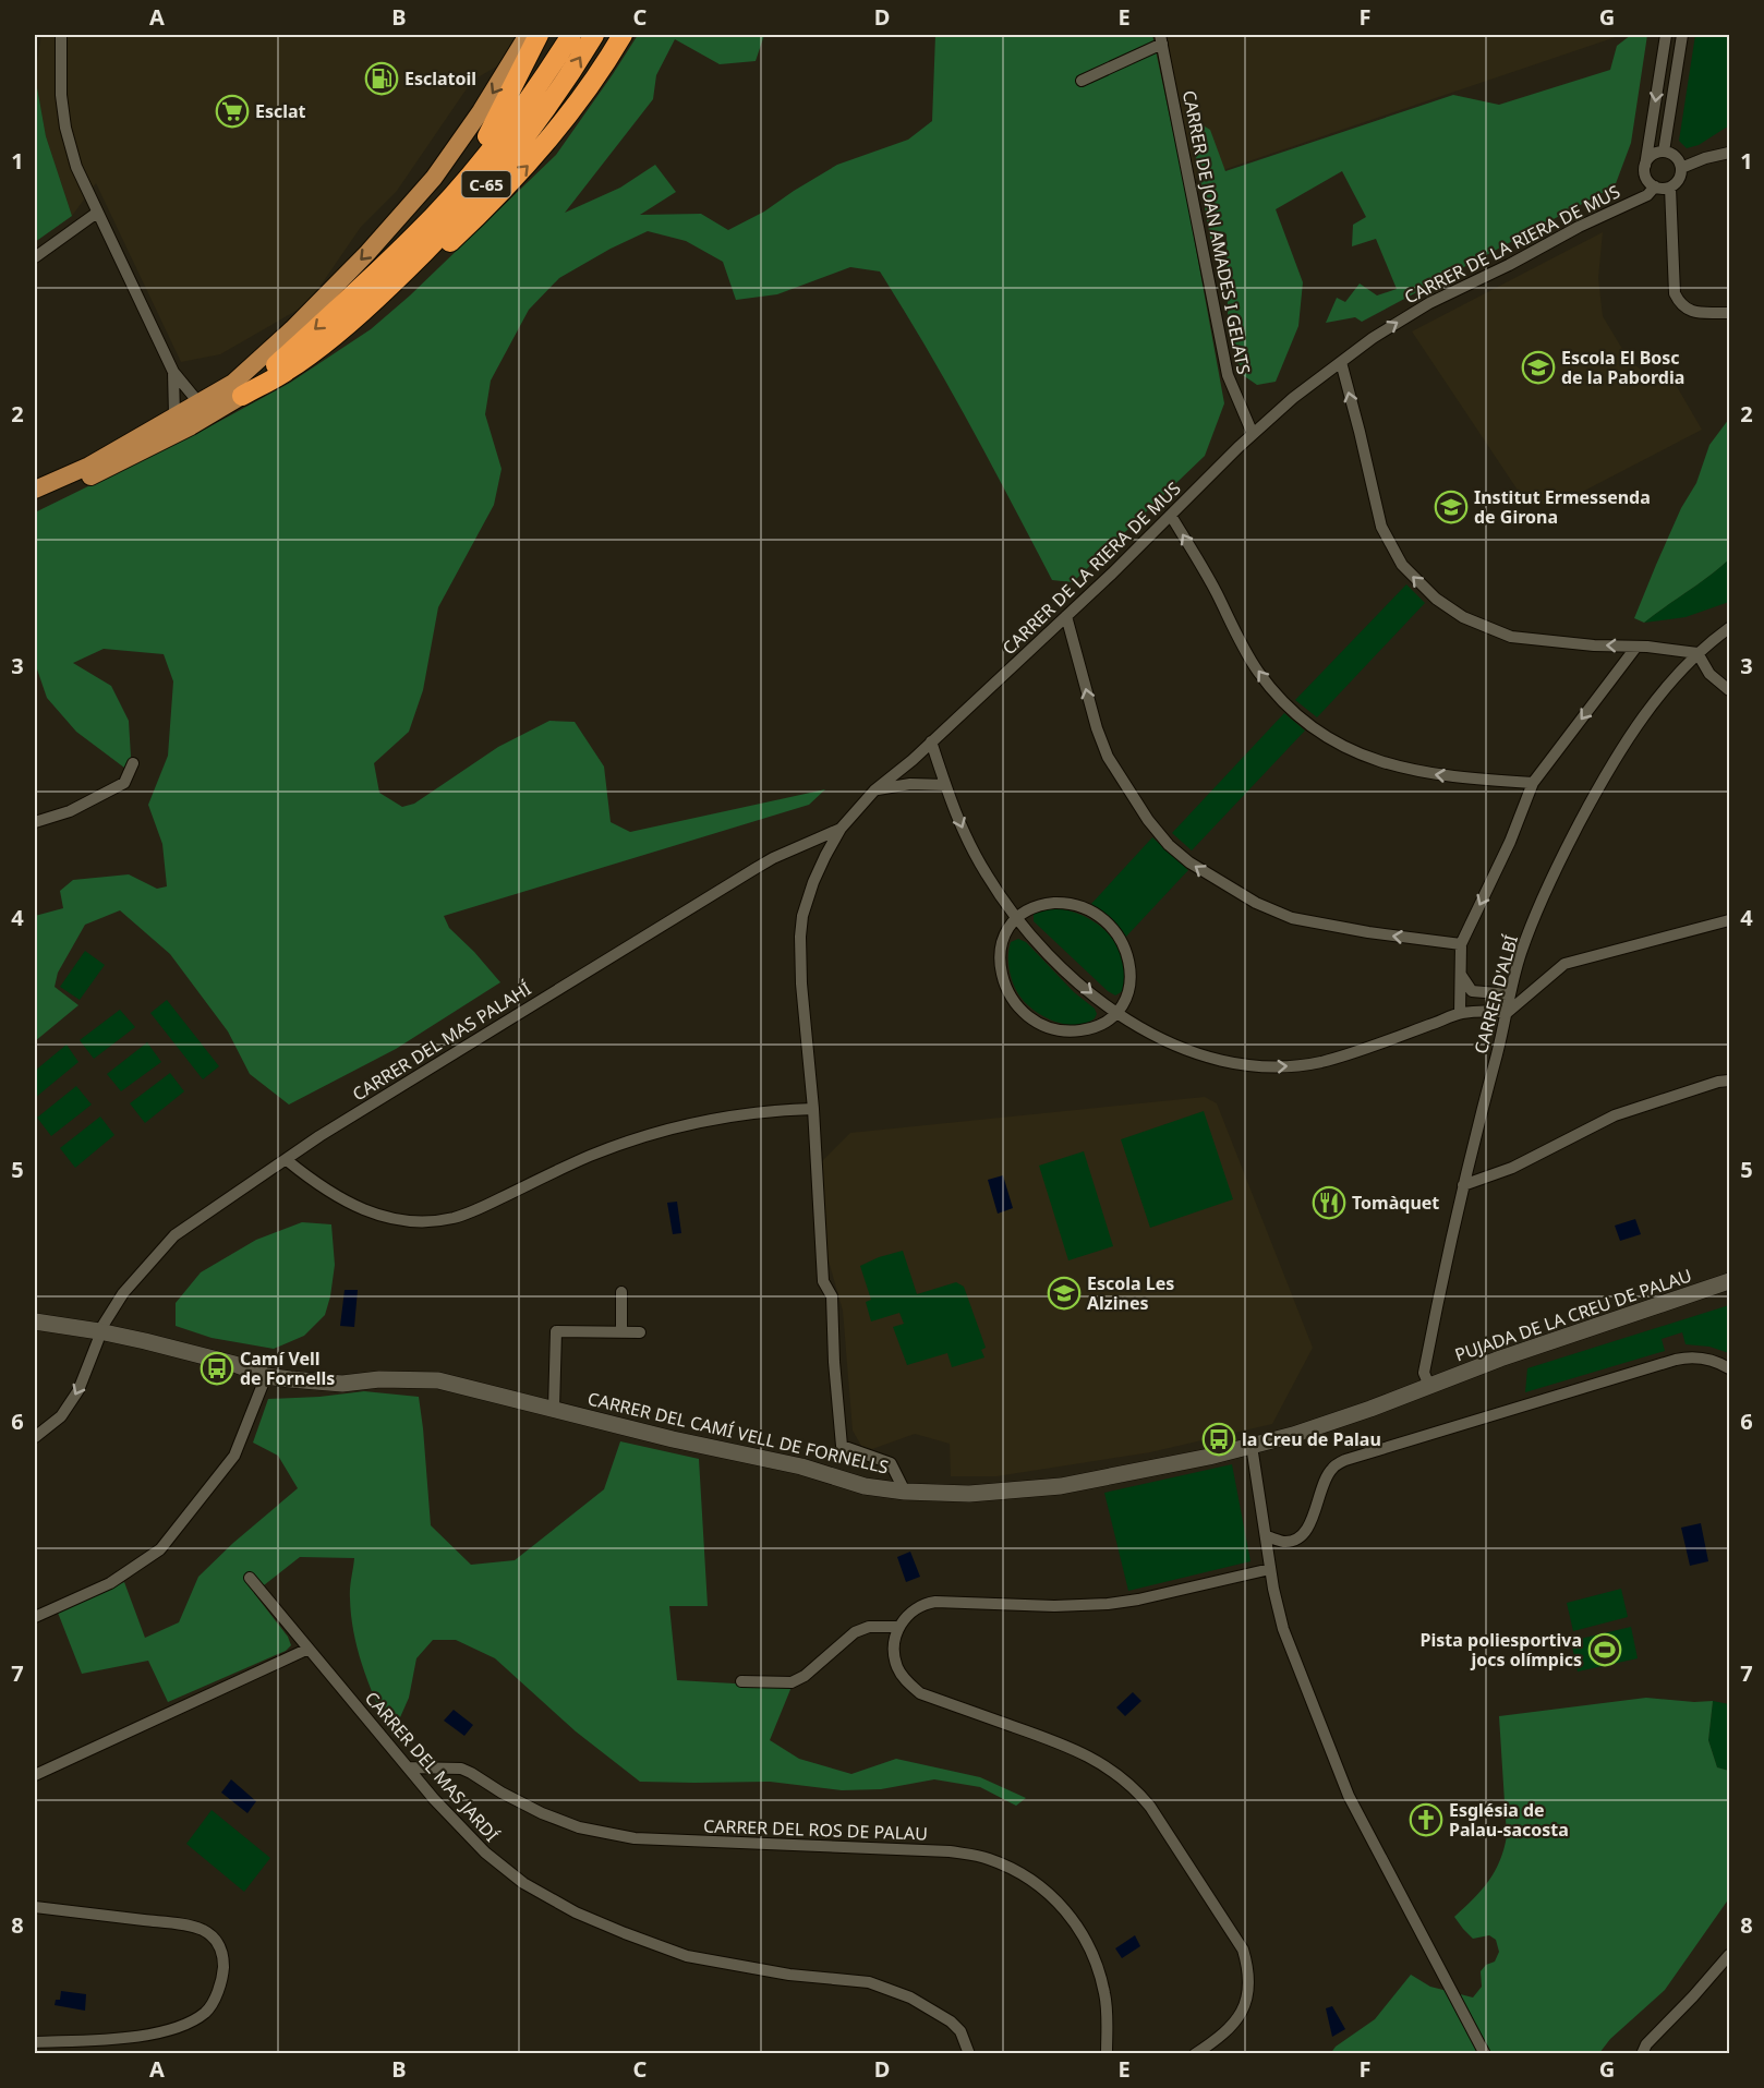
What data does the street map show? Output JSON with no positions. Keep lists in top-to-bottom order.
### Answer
{
  "streets": {
    "highway": ["C-65"],
    "street": [
      "CARRER DE JOAN AMADES I GELATS",
      "CARRER DE LA RIERA DE MUS",
      "CARRER D'ALBÍ",
      "CARRER DEL MAS PALAHÍ",
      "PUJADA DE LA CREU DE PALAU",
      "CARRER DEL CAMÍ VELL DE FORNELLS",
      "CARRER DEL MAS JARDÍ",
      "CARRER DEL ROS DE PALAU"
    ]
  },
  "crossings": [
    ["CARRER DE JOAN AMADES I GELATS", "CARRER DE LA RIERA DE MUS"],
    ["CARRER DE LA RIERA DE MUS", "CARRER DEL MAS PALAHÍ"],
    ["CARRER DE LA RIERA DE MUS", "CARRER DEL CAMÍ VELL DE FORNELLS"],
    ["CARRER D'ALBÍ", "PUJADA DE LA CREU DE PALAU"],
    ["CARRER D'ALBÍ", "CARRER DEL CAMÍ VELL DE FORNELLS"],
    ["CARRER DEL MAS PALAHÍ", "CARRER DEL CAMÍ VELL DE FORNELLS"],
    ["PUJADA DE LA CREU DE PALAU", "CARRER DEL CAMÍ VELL DE FORNELLS"],
    ["CARRER DEL MAS JARDÍ", "CARRER DEL ROS DE PALAU"]
  ],
  "places": {
    "fuel station": ["Esclatoil"],
    "supermarket": ["Esclat"],
    "school or university": ["Escola El Bosc de la Pabordia", "Institut Ermessenda de Girona", "Escola Les Alzines"],
    "restaurant": ["Tomàquet"],
    "bus stop": ["Camí Vell de Fornells", "la Creu de Palau"],
    "sports": ["Pista poliesportiva jocs olímpics"],
    "church": ["Església de Palau-sacosta"]
  },
  "grid": {
    "columns": [
      "A",
      "B",
      "C",
      "D",
      "E",
      "F",
      "G"
    ],
    "rows": [
      "1",
      "2",
      "3",
      "4",
      "5",
      "6",
      "7",
      "8"
    ]
  }
}
